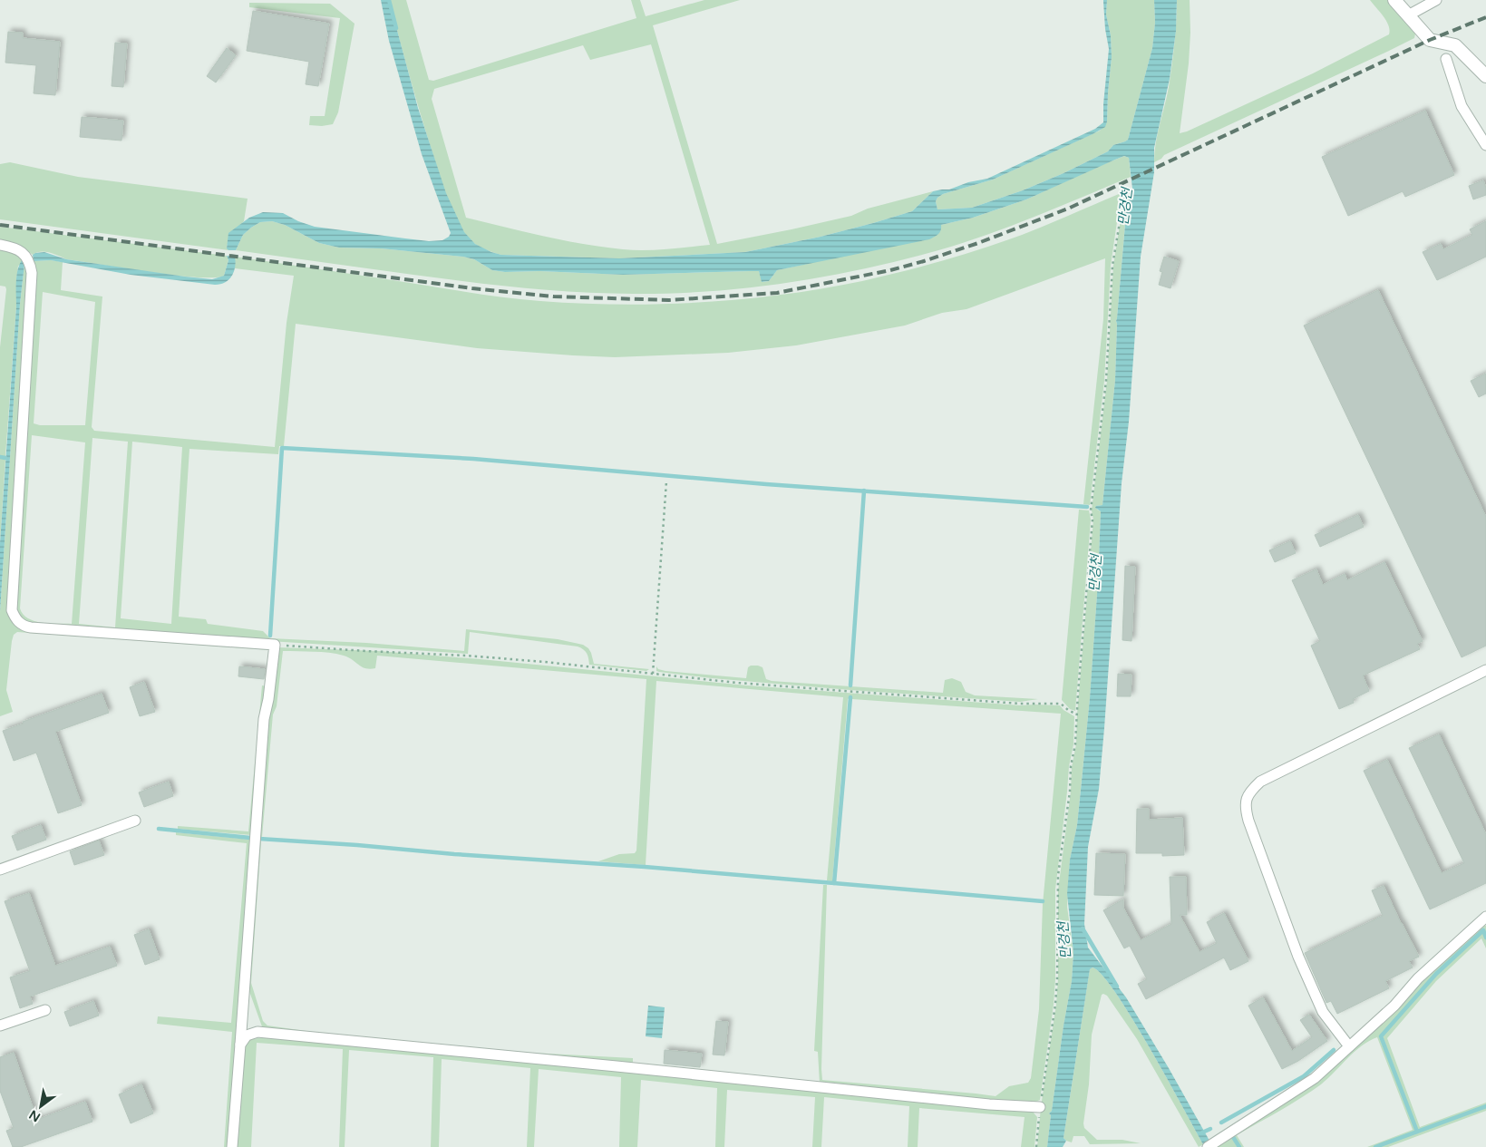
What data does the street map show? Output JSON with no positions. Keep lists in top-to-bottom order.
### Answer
{
  "water": ["만겅천"],
  "north": "bottom left"
}
